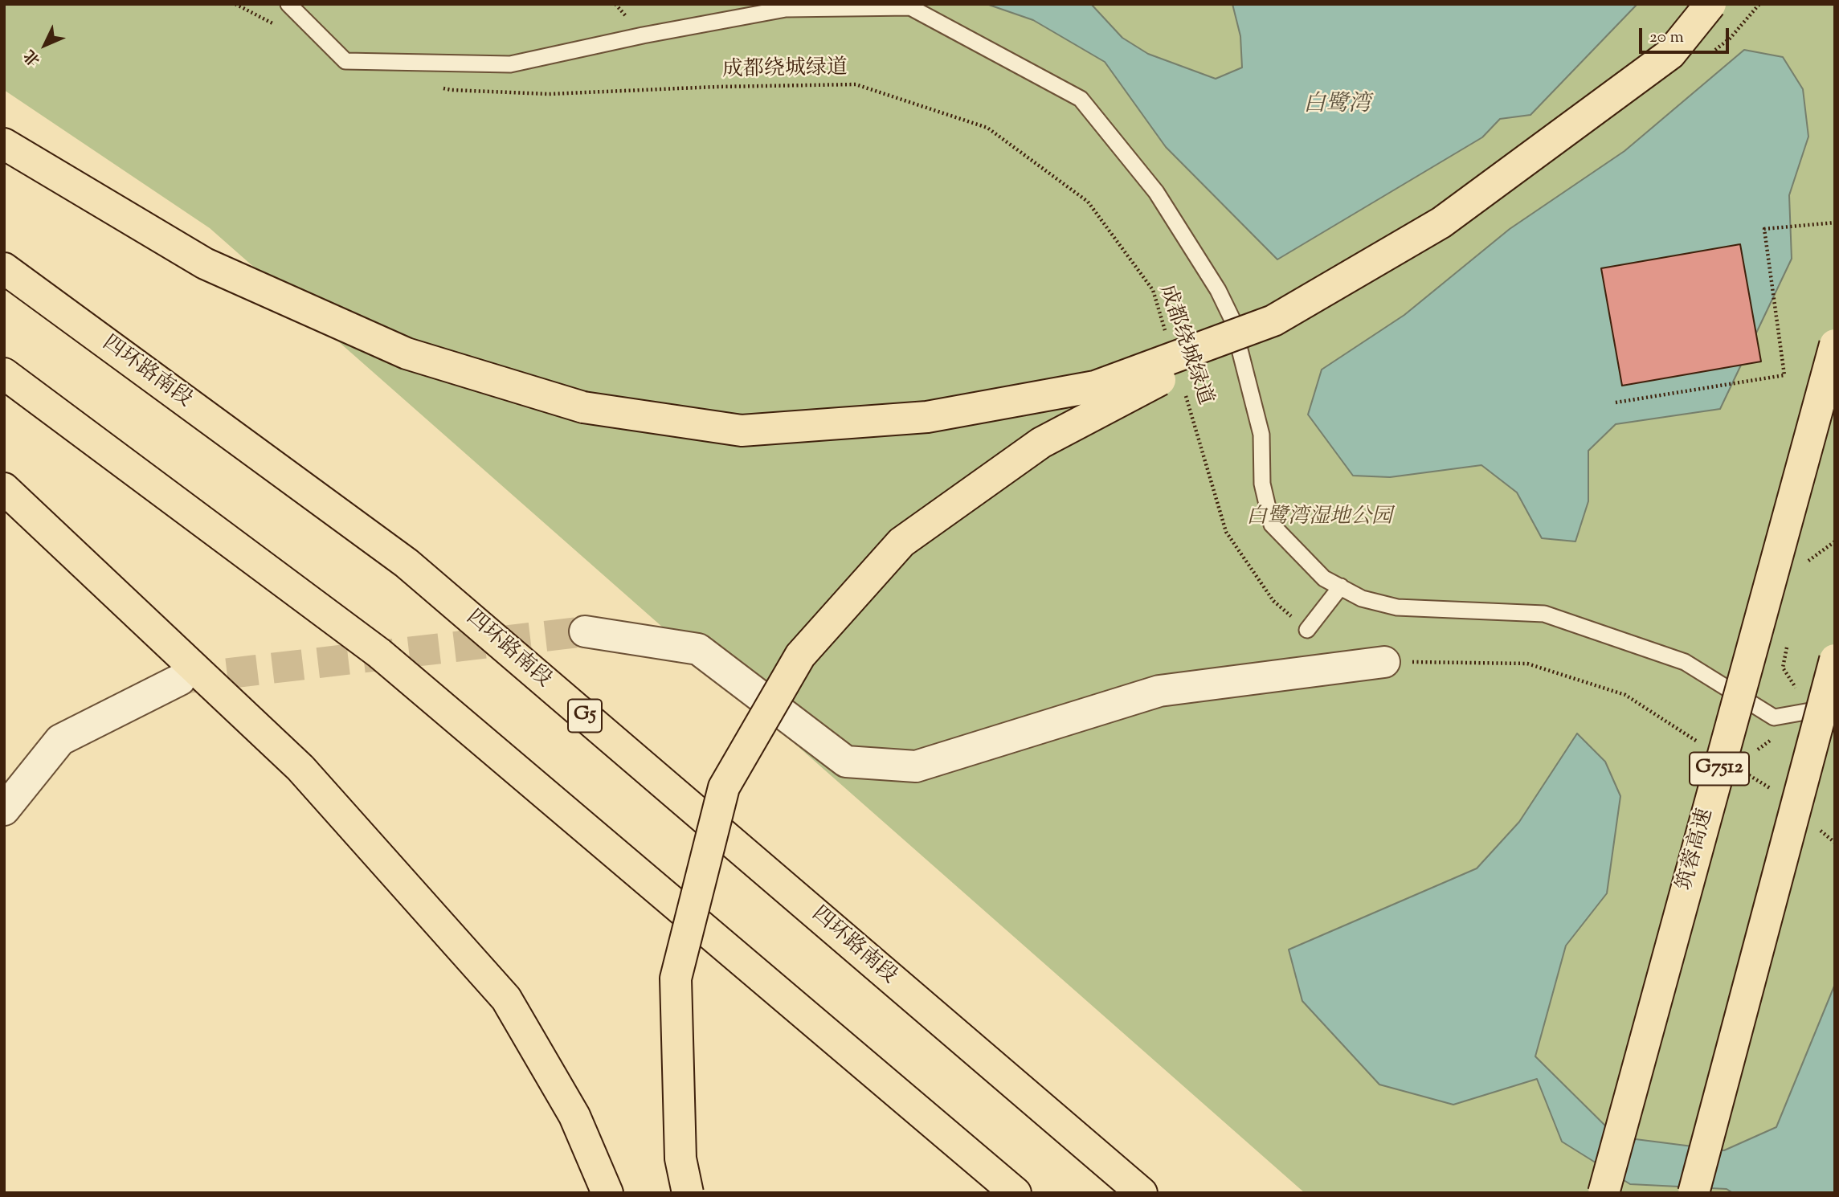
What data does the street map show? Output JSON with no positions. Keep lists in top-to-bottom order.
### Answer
{
  "streets": {
    "highway": [
      "四环路南段",
      "G5",
      "G7512",
      "筑蓉高速"
    ],
    "path": ["成都绕城绿道"]
  },
  "water": ["白鹭湾"],
  "parks": ["白鹭湾湿地公园"],
  "scale_bar": "20 m",
  "north": "bottom left"
}
